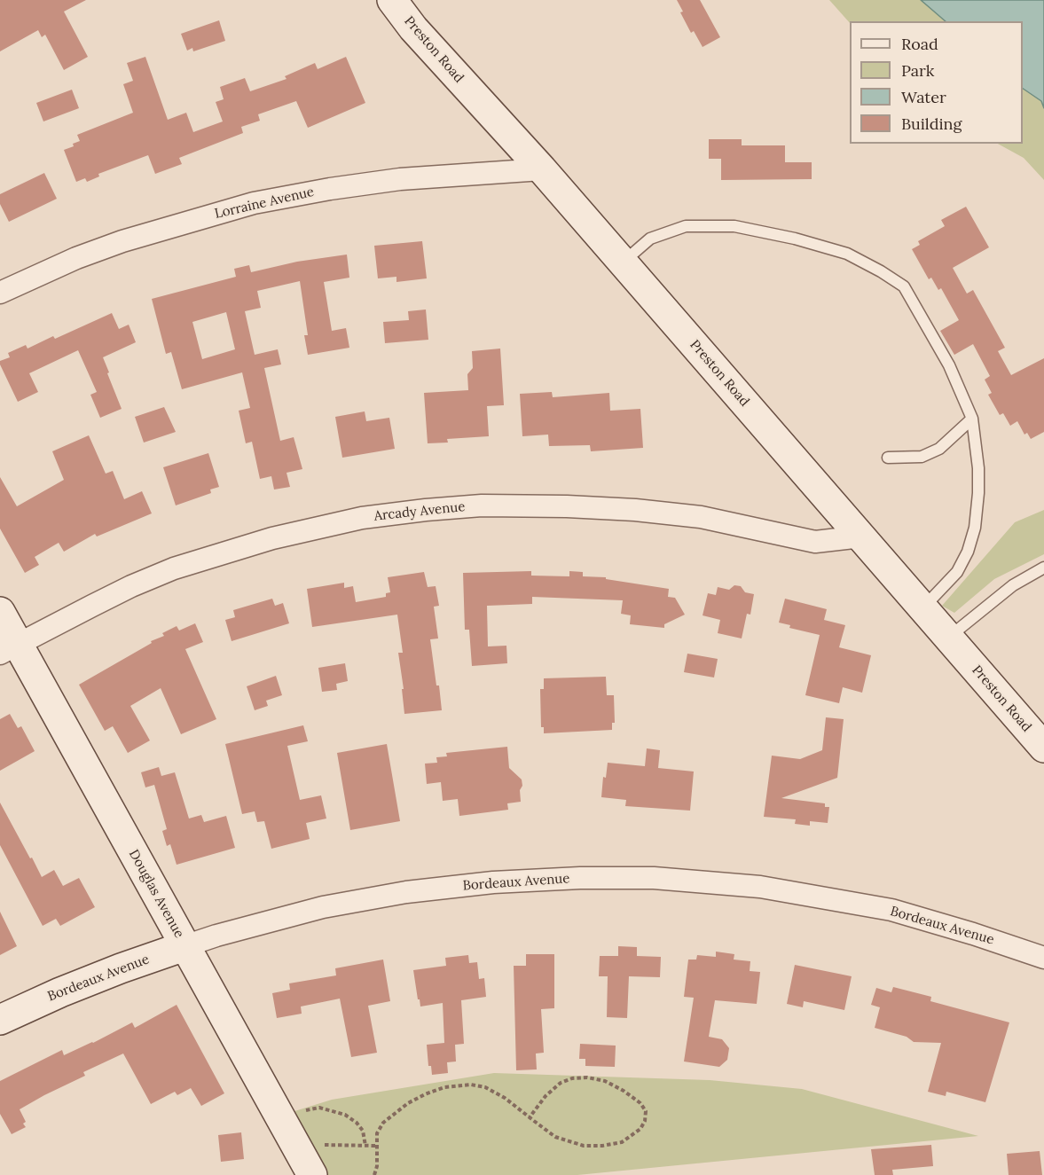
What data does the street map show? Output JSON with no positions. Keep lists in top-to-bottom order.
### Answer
{
  "streets": {
    "main road": ["Preston Road", "Bordeaux Avenue", "Douglas Avenue"],
    "street": ["Lorraine Avenue", "Arcady Avenue"]
  },
  "crossings": [
    ["Preston Road", "Lorraine Avenue"],
    ["Preston Road", "Arcady Avenue"],
    ["Arcady Avenue", "Douglas Avenue"],
    ["Bordeaux Avenue", "Douglas Avenue"]
  ],
  "legend": [
    "Road",
    "Park",
    "Water",
    "Building"
  ]
}
